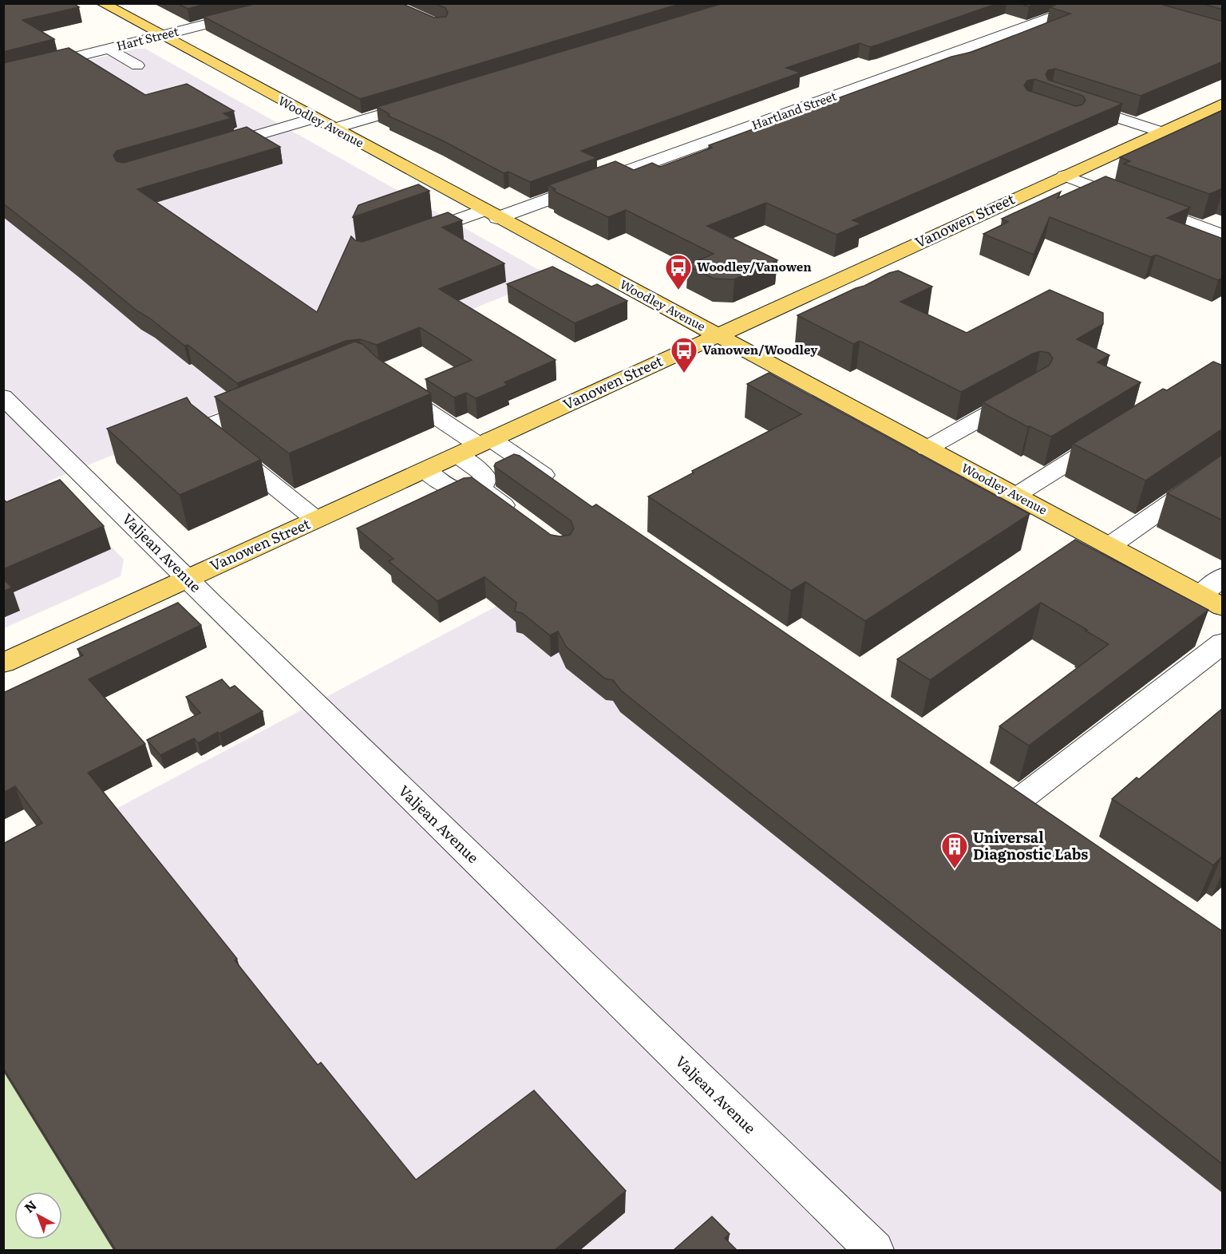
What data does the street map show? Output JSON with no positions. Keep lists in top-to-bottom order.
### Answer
{
  "streets": {
    "main road": ["Woodley Avenue", "Vanowen Street"],
    "street": ["Hart Street", "Hartland Street", "Valjean Avenue"]
  },
  "crossings": [
    ["Hart Street", "Woodley Avenue"],
    ["Hartland Street", "Woodley Avenue"],
    ["Woodley Avenue", "Vanowen Street"],
    ["Vanowen Street", "Valjean Avenue"]
  ],
  "places": {
    "bus stop": ["Woodley/Vanowen", "Vanowen/Woodley"],
    "building": ["Universal Diagnostic Labs"]
  },
  "north": "top left"
}
